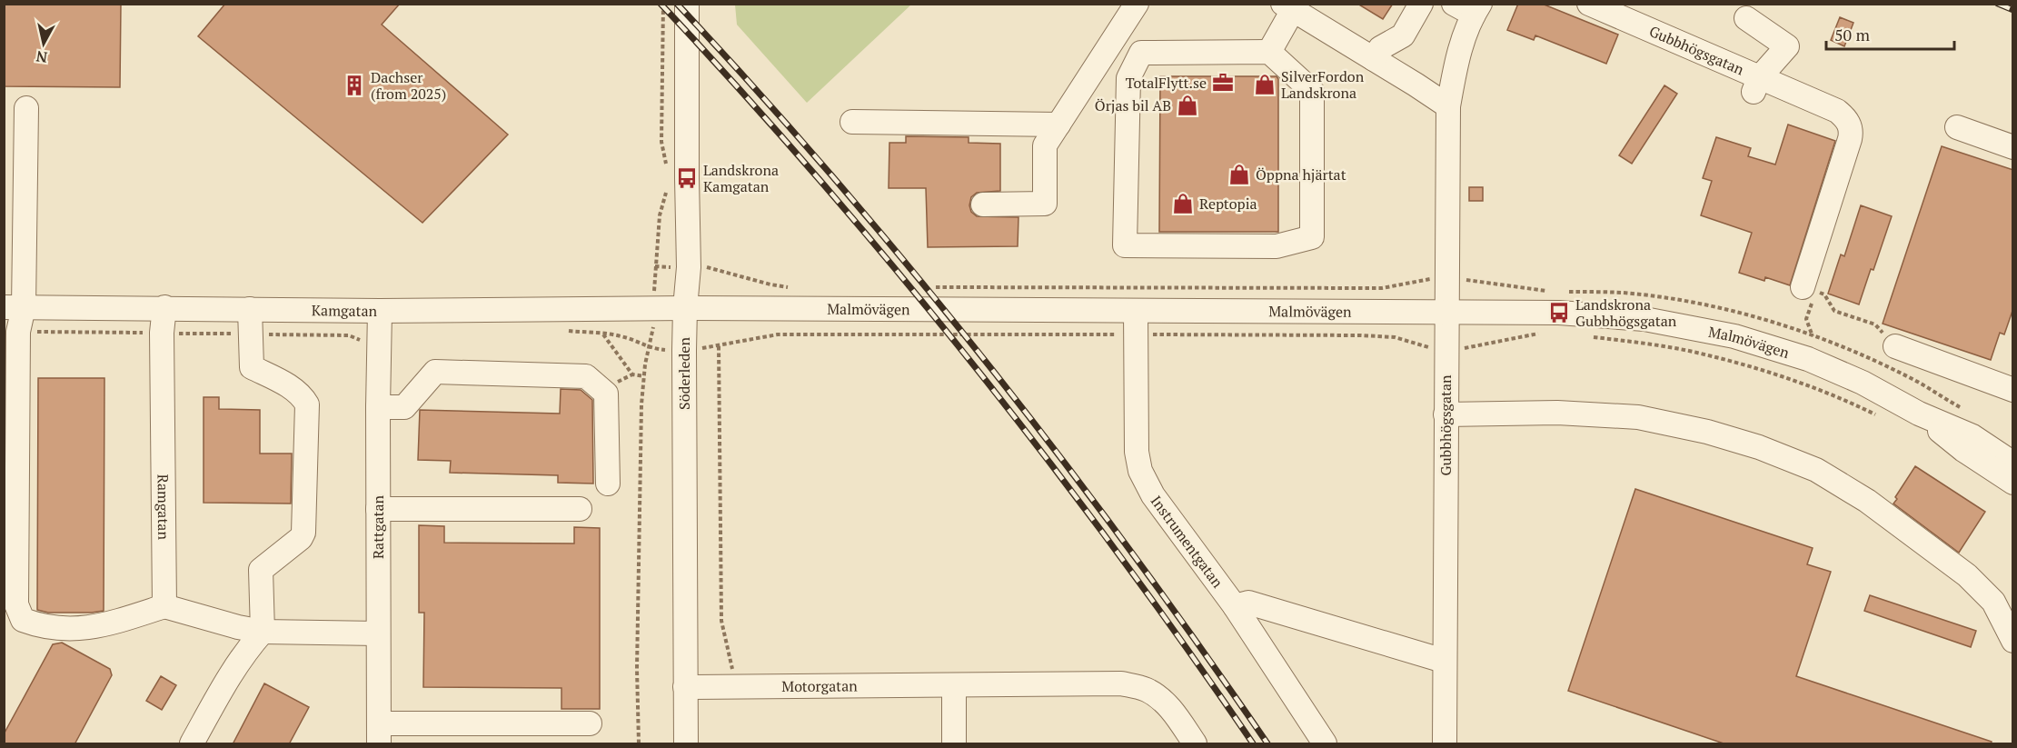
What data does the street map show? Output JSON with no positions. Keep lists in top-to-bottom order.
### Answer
{
  "streets": {
    "street": [
      "Gubbhögsgatan",
      "Kamgatan",
      "Malmövägen",
      "Söderleden",
      "Ramgatan",
      "Rattgatan",
      "Instrumentgatan",
      "Motorgatan"
    ]
  },
  "crossings": [
    ["Gubbhögsgatan", "Malmövägen"],
    ["Kamgatan", "Malmövägen"],
    ["Kamgatan", "Söderleden"],
    ["Kamgatan", "Ramgatan"],
    ["Kamgatan", "Rattgatan"],
    ["Malmövägen", "Söderleden"],
    ["Malmövägen", "Instrumentgatan"],
    ["Söderleden", "Motorgatan"]
  ],
  "places": {
    "office": ["TotalFlytt.se"],
    "shop": [
      "SilverFordon Landskrona",
      "Örjas bil AB",
      "Öppna hjärtat",
      "Reptopia"
    ],
    "building": ["Dachser (from 2025)"],
    "bus stop": ["Landskrona Kamgatan", "Landskrona Gubbhögsgatan"]
  },
  "scale_bar": "50 m",
  "north": "bottom"
}
